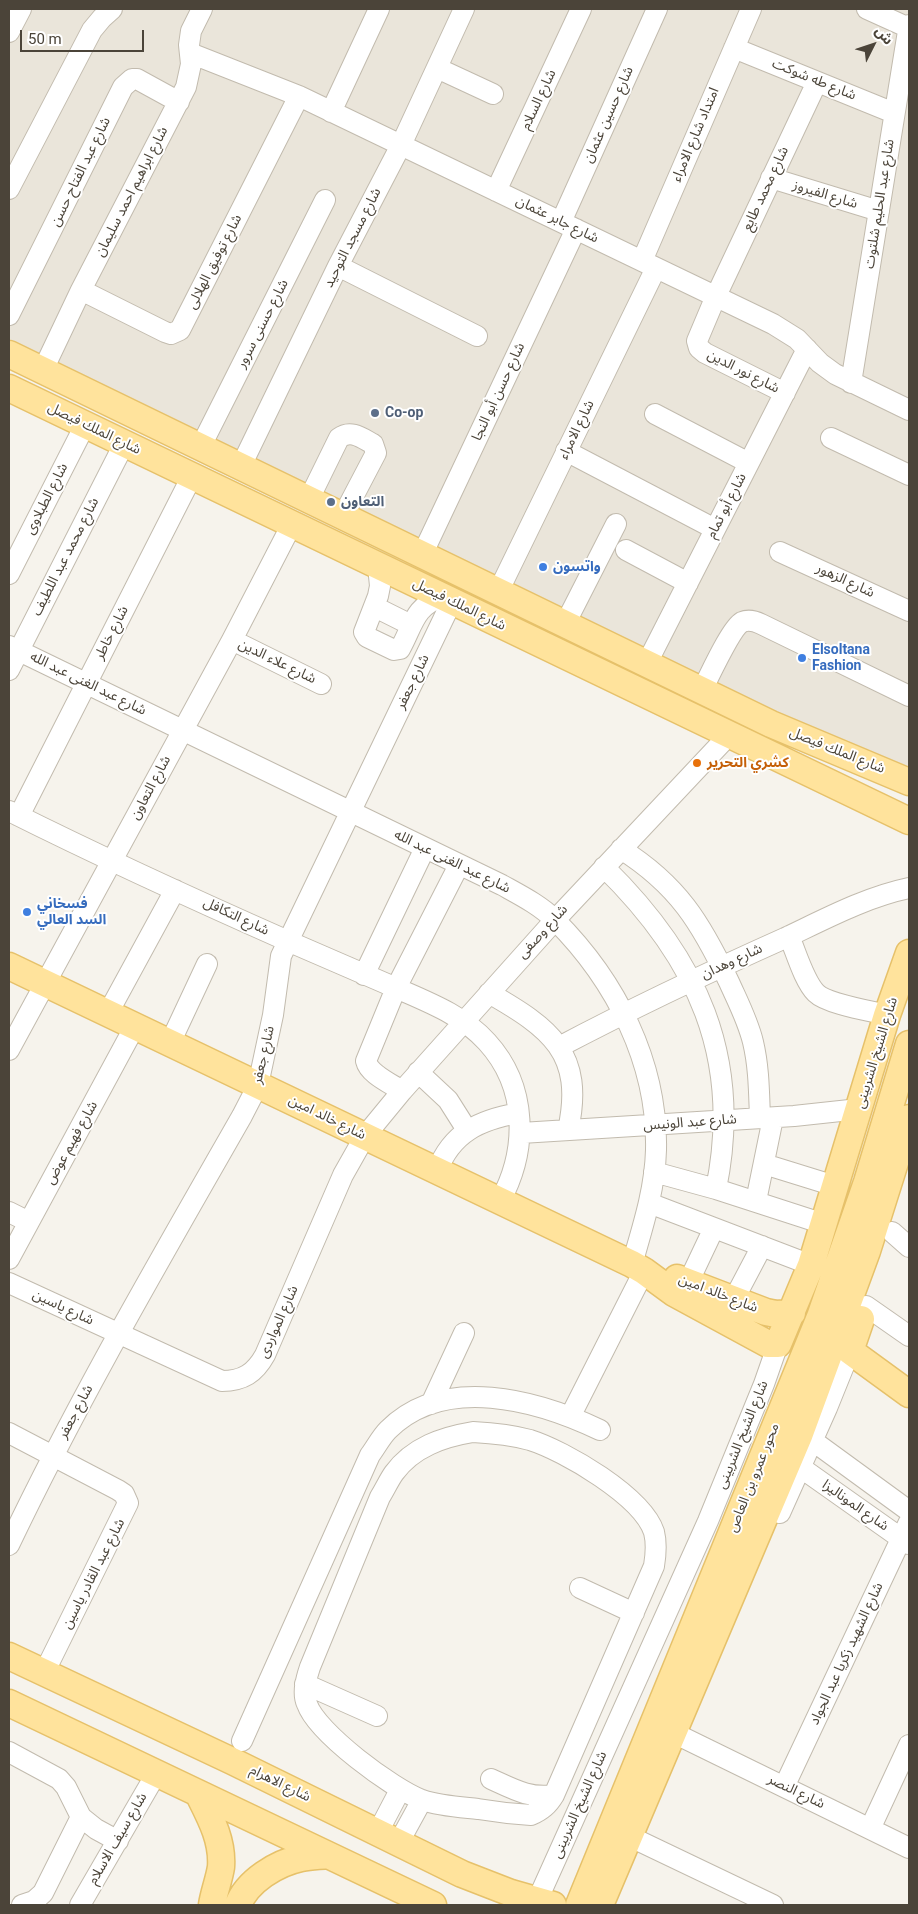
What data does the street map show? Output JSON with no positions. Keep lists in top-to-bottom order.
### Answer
{
  "streets": {
    "main road": [
      "شارع الملك فيصل",
      "شارع الشيخ الشربينى",
      "شارع خالد امين",
      "محور عمرو بن العاص",
      "شارع الاهرام"
    ],
    "street": [
      "شارع طه شوكت",
      "شارع السلام",
      "شارع حسين عثمان",
      "امتداد شارع الامراء",
      "شارع عبد الفتاح حسن",
      "شارع محمد طايع",
      "شارع ابراهيم احمد سليمان",
      "شارع الفيروز",
      "شارع عبد الحليم شلتوت",
      "شارع جابر عثمان",
      "شارع مسجد التوحيد",
      "شارع توفيق الهلالى",
      "شارع حسنى سرور",
      "شارع نور الدين",
      "شارع حسن أبو النجا",
      "شارع الامراء",
      "شارع الطبلاوى",
      "شارع أبو تمام",
      "شارع محمد عبد اللطيف",
      "شارع الزهور",
      "شارع خاطر",
      "شارع علاء الدين",
      "شارع جعفر",
      "شارع عبد الغنى عبد الله",
      "شارع التعاون",
      "شارع التكافل",
      "شارع وصفى",
      "شارع وهدان",
      "شارع عبد الونيس",
      "شارع فهيم عوض",
      "شارع ياسين",
      "شارع المواردى",
      "شارع الموناليزا",
      "شارع عبد القادر ياسين",
      "شارع الشهيد زكريا عبد الجواد",
      "شارع النصر",
      "شارع سيف الاسلام"
    ]
  },
  "crossings": [
    ["شارع طه شوكت", "امتداد شارع الامراء"],
    ["شارع طه شوكت", "شارع محمد طايع"],
    ["شارع طه شوكت", "شارع عبد الحليم شلتوت"],
    ["شارع السلام", "شارع جابر عثمان"],
    ["شارع حسين عثمان", "شارع جابر عثمان"],
    ["شارع حسين عثمان", "شارع حسن أبو النجا"],
    ["امتداد شارع الامراء", "شارع جابر عثمان"],
    ["امتداد شارع الامراء", "شارع الامراء"],
    ["شارع عبد الفتاح حسن", "شارع ابراهيم احمد سليمان"],
    ["شارع محمد طايع", "شارع الفيروز"],
    ["شارع محمد طايع", "شارع جابر عثمان"],
    ["شارع محمد طايع", "شارع نور الدين"],
    ["شارع ابراهيم احمد سليمان", "شارع جابر عثمان"],
    ["شارع ابراهيم احمد سليمان", "شارع توفيق الهلالى"],
    ["شارع ابراهيم احمد سليمان", "شارع الملك فيصل"],
    ["شارع الفيروز", "شارع عبد الحليم شلتوت"],
    ["شارع عبد الحليم شلتوت", "شارع جابر عثمان"],
    ["شارع جابر عثمان", "شارع مسجد التوحيد"],
    ["شارع جابر عثمان", "شارع توفيق الهلالى"],
    ["شارع جابر عثمان", "شارع نور الدين"],
    ["شارع جابر عثمان", "شارع حسن أبو النجا"],
    ["شارع جابر عثمان", "شارع الامراء"],
    ["شارع جابر عثمان", "شارع أبو تمام"],
    ["شارع مسجد التوحيد", "شارع الملك فيصل"],
    ["شارع حسنى سرور", "شارع الملك فيصل"],
    ["شارع نور الدين", "شارع أبو تمام"],
    ["شارع حسن أبو النجا", "شارع الملك فيصل"],
    ["شارع الملك فيصل", "شارع الامراء"],
    ["شارع الملك فيصل", "شارع الطبلاوى"],
    ["شارع الملك فيصل", "شارع أبو تمام"],
    ["شارع الملك فيصل", "شارع محمد عبد اللطيف"],
    ["شارع الملك فيصل", "شارع خاطر"],
    ["شارع الملك فيصل", "شارع جعفر"],
    ["شارع الملك فيصل", "شارع التعاون"],
    ["شارع الملك فيصل", "شارع وصفى"],
    ["شارع محمد عبد اللطيف", "شارع عبد الغنى عبد الله"],
    ["شارع خاطر", "شارع عبد الغنى عبد الله"],
    ["شارع خاطر", "شارع التكافل"],
    ["شارع علاء الدين", "شارع التعاون"],
    ["شارع جعفر", "شارع عبد الغنى عبد الله"],
    ["شارع جعفر", "شارع التكافل"],
    ["شارع جعفر", "شارع خالد امين"],
    ["شارع جعفر", "شارع ياسين"],
    ["شارع جعفر", "شارع المواردى"],
    ["شارع جعفر", "شارع عبد القادر ياسين"],
    ["شارع عبد الغنى عبد الله", "شارع التعاون"],
    ["شارع عبد الغنى عبد الله", "شارع وصفى"],
    ["شارع عبد الغنى عبد الله", "شارع وهدان"],
    ["شارع عبد الغنى عبد الله", "شارع خالد امين"],
    ["شارع عبد الغنى عبد الله", "شارع عبد الونيس"],
    ["شارع التعاون", "شارع التكافل"],
    ["شارع التعاون", "شارع خالد امين"],
    ["شارع التكافل", "شارع وصفى"],
    ["شارع التكافل", "شارع خالد امين"],
    ["شارع التكافل", "شارع عبد الونيس"],
    ["شارع وصفى", "شارع خالد امين"],
    ["شارع وصفى", "شارع المواردى"],
    ["شارع الشيخ الشربينى", "شارع خالد امين"],
    ["شارع الشيخ الشربينى", "شارع عبد الونيس"],
    ["شارع الشيخ الشربينى", "شارع الاهرام"],
    ["شارع خالد امين", "شارع فهيم عوض"],
    ["شارع خالد امين", "شارع المواردى"],
    ["شارع ياسين", "شارع المواردى"],
    ["شارع الموناليزا", "شارع الشهيد زكريا عبد الجواد"],
    ["شارع عبد القادر ياسين", "شارع الاهرام"],
    ["شارع الشهيد زكريا عبد الجواد", "شارع النصر"]
  ],
  "places": [
    "Co-op",
    "التعاون",
    "واتسون",
    "Elsoltana Fashion",
    "كشري التحرير",
    "فسخاني السد العالي"
  ],
  "scale_bar": "50 m",
  "north": "top right"
}
